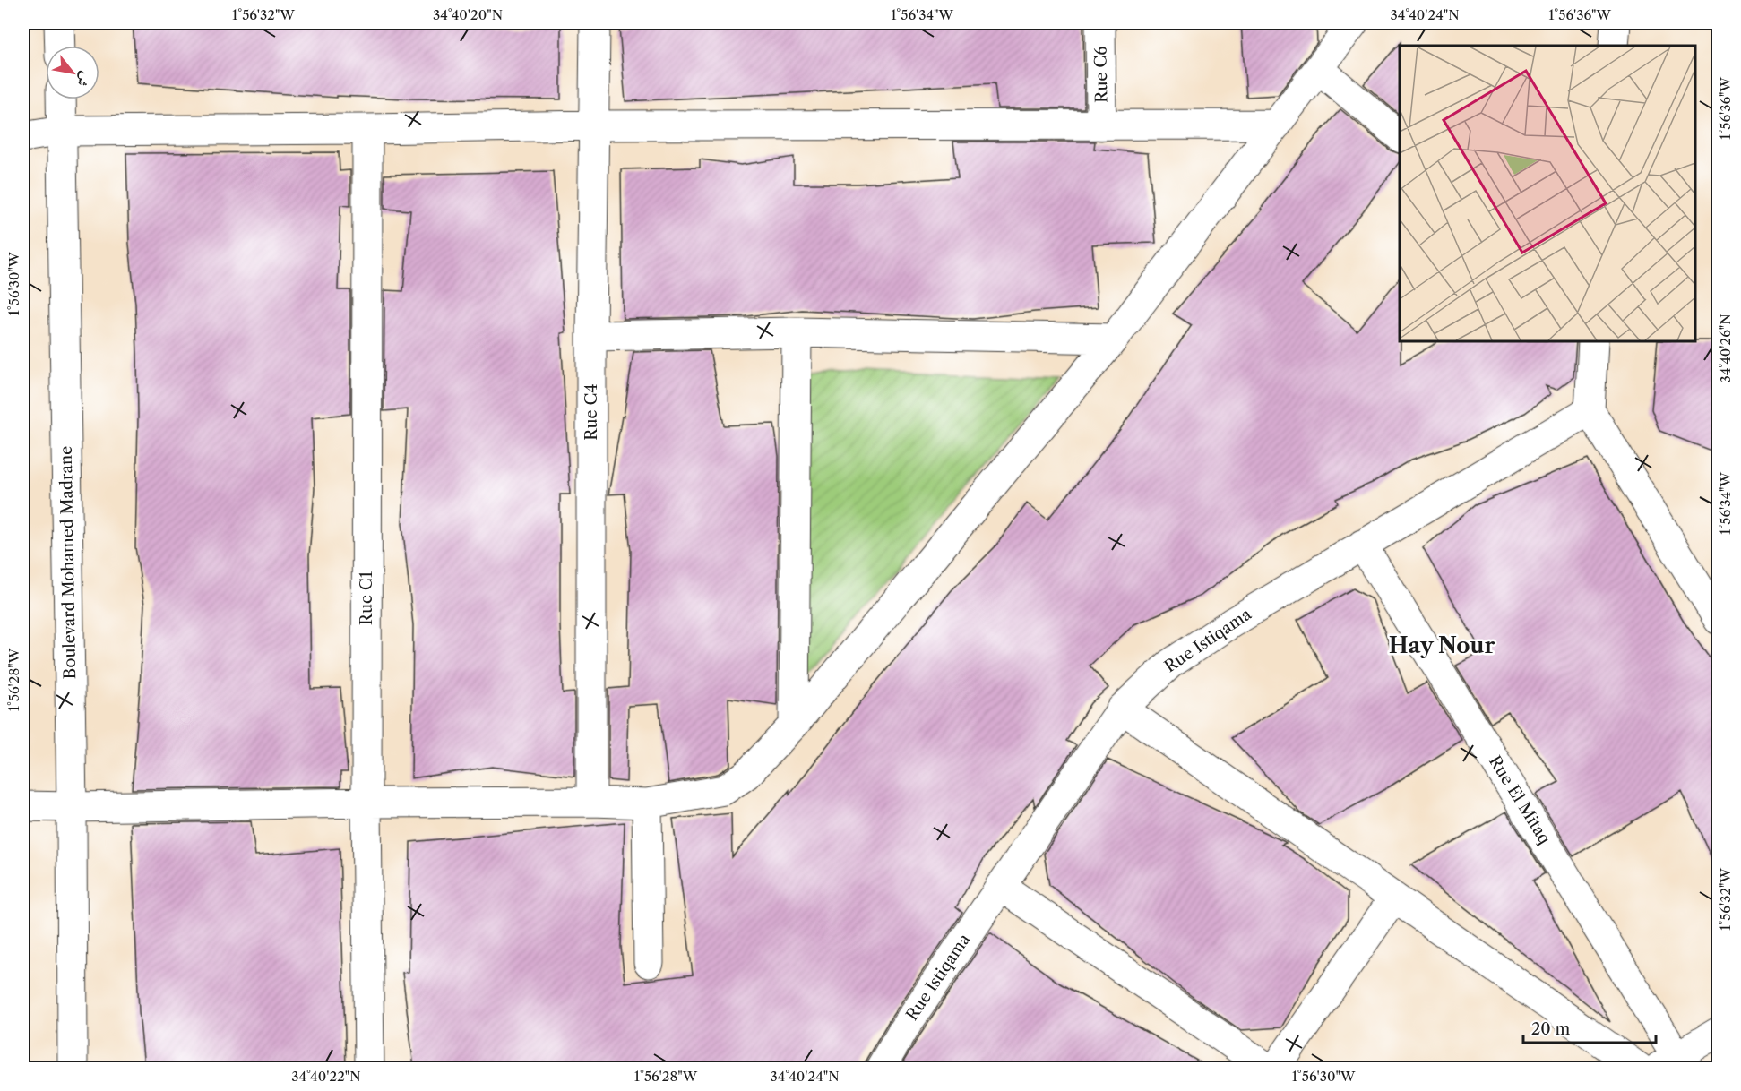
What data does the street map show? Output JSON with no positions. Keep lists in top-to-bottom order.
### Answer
{
  "streets": {
    "street": [
      "Rue C6",
      "Rue C4",
      "Boulevard Mohamed Madrane",
      "Rue C1",
      "Rue Istiqama",
      "Rue El Mitaq"
    ]
  },
  "crossings": [
    ["Rue Istiqama", "Rue El Mitaq"]
  ],
  "districts": ["Hay Nour"],
  "scale_bar": "20 m",
  "north": "bottom right",
  "coordinates": [
    "1°56'32\"W",
    "34°40'20\"N",
    "1°56'34\"W",
    "34°40'24\"N",
    "1°56'36\"W",
    "1°56'30\"W",
    "34°40'26\"N",
    "1°56'28\"W",
    "34°40'22\"N"
  ]
}
